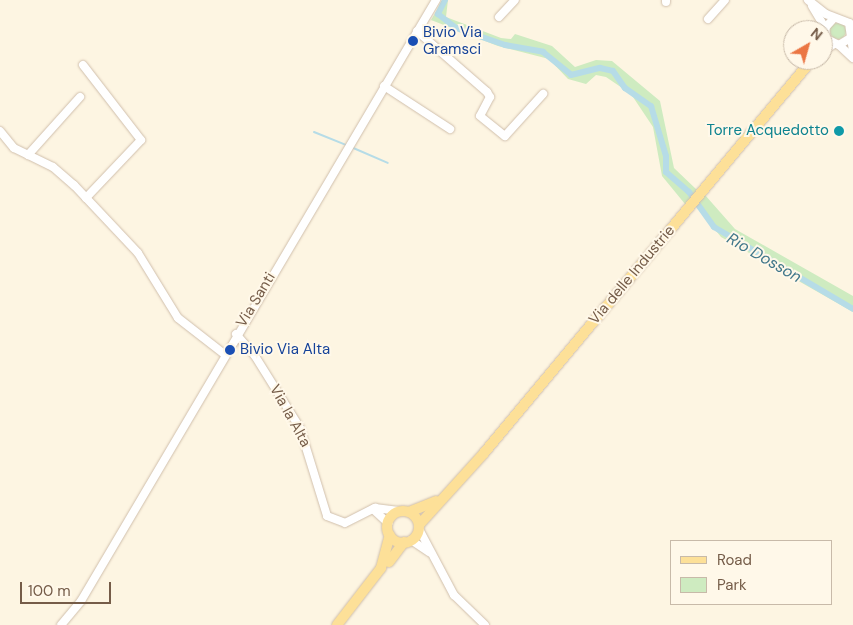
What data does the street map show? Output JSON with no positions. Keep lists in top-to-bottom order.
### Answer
{
  "streets": {
    "main road": ["Via delle Industrie"],
    "street": ["Via Santi", "Via la Alta"]
  },
  "crossings": [
    ["Via Santi", "Via la Alta"]
  ],
  "water": ["Rio Dosson"],
  "places": ["Bivio Via Gramsci", "Torre Acquedotto", "Bivio Via Alta"],
  "legend": ["Road", "Park"],
  "scale_bar": "100 m",
  "north": "top right"
}
